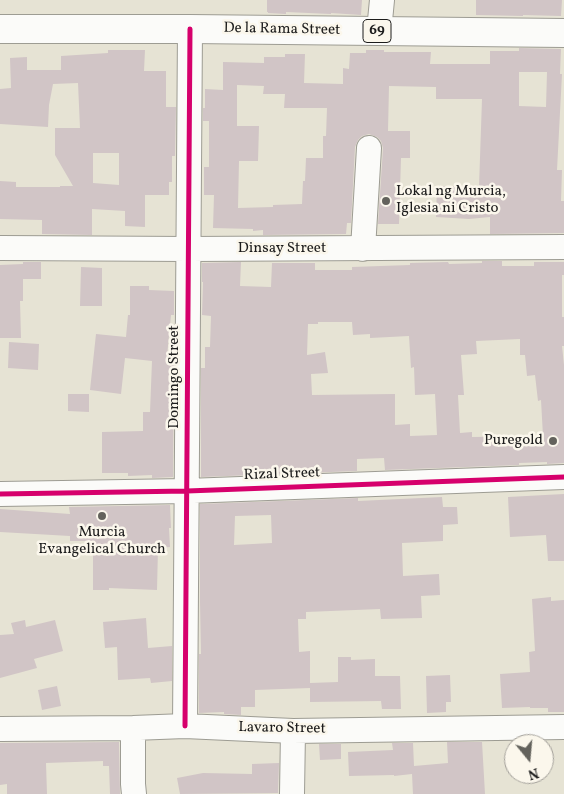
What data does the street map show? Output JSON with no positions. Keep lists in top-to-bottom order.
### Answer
{
  "streets": {
    "highway": ["De la Rama Street", "69"],
    "street": [
      "Dinsay Street",
      "Domingo Street",
      "Rizal Street",
      "Lavaro Street"
    ]
  },
  "crossings": [
    ["De la Rama Street", "Domingo Street"],
    ["Dinsay Street", "Domingo Street"],
    ["Domingo Street", "Rizal Street"],
    ["Domingo Street", "Lavaro Street"]
  ],
  "places": ["Lokal ng Murcia, Iglesia ni Cristo", "Puregold", "Murcia Evangelical Church"],
  "north": "bottom"
}
